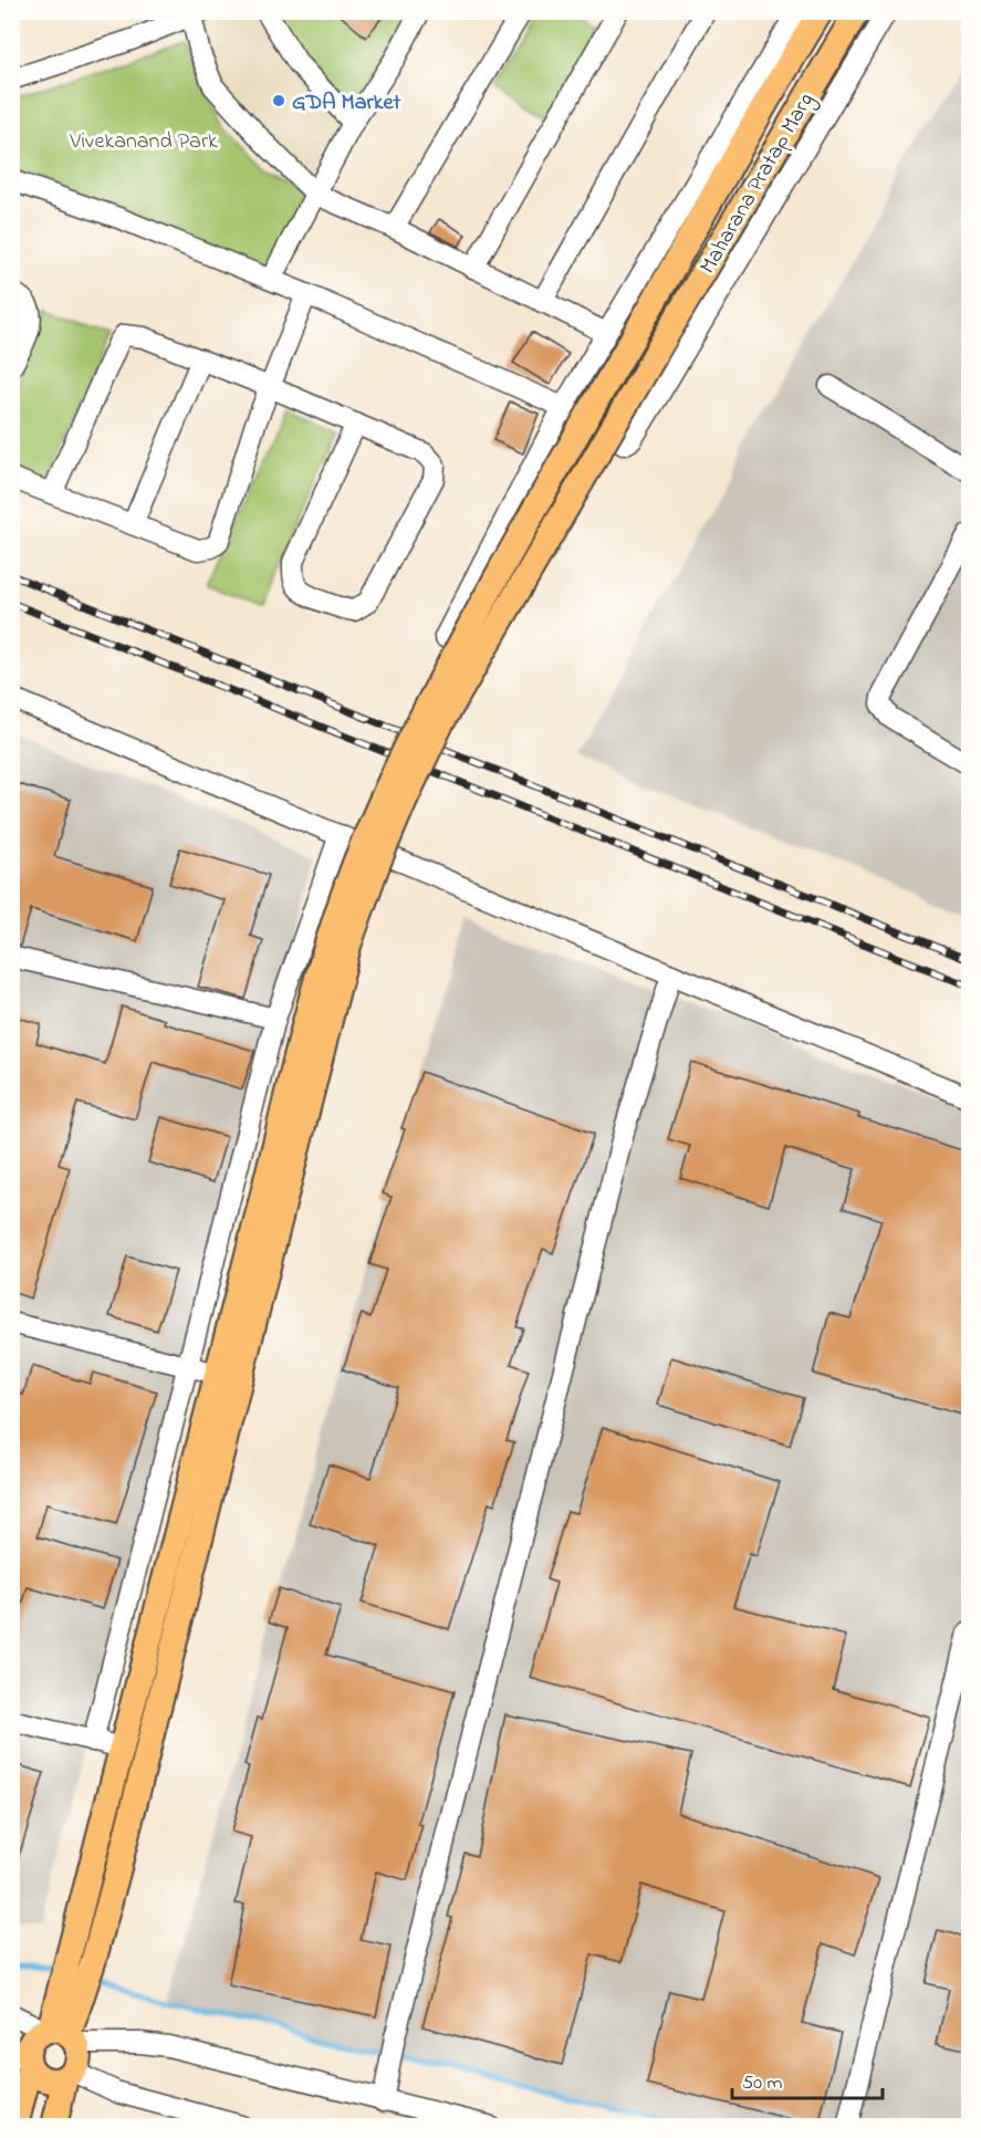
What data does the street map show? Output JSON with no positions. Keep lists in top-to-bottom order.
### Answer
{
  "streets": {
    "main road": ["Maharana Pratap Marg"]
  },
  "parks": ["Vivekanand Park"],
  "places": ["GDA Market"],
  "scale_bar": "50 m"
}
